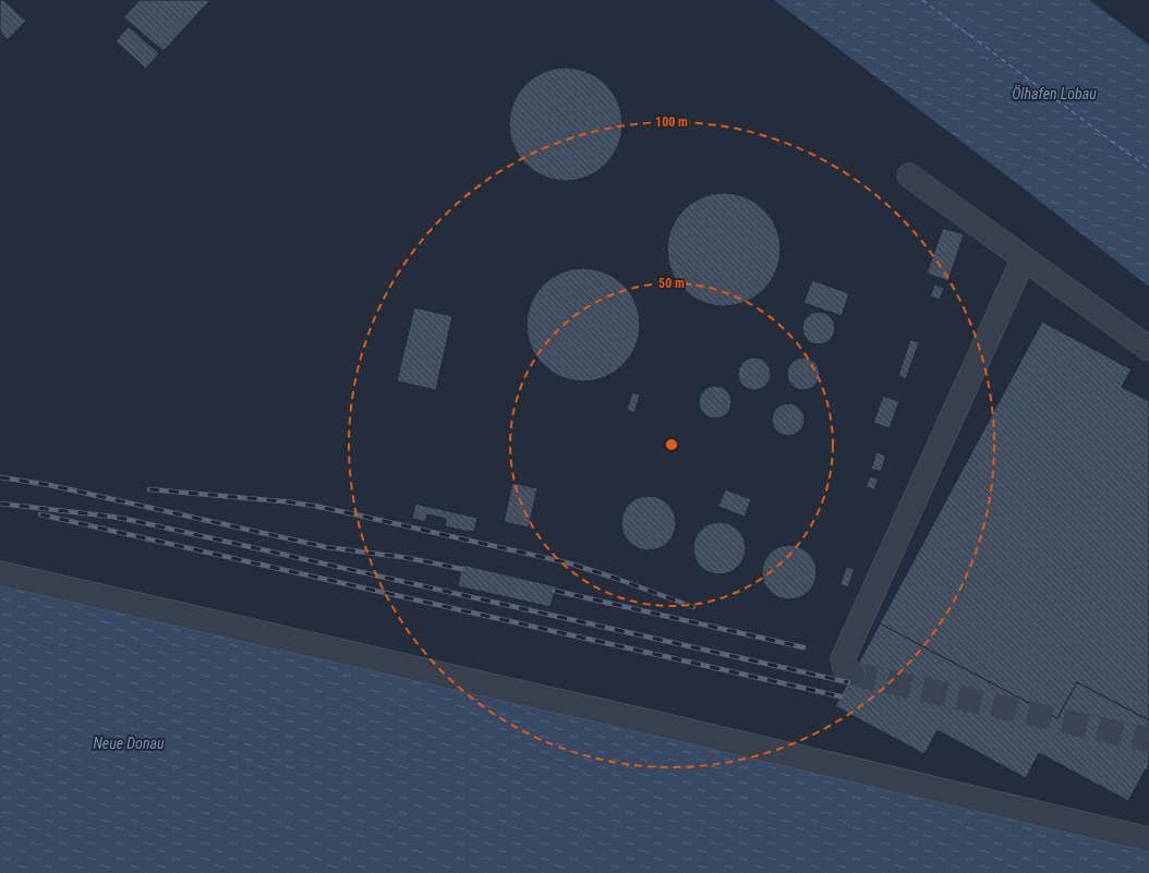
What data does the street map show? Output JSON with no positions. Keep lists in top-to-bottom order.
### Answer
{
  "water": ["Ölhafen Lobau", "Neue Donau"],
  "rings": ["100 m", "50 m"]
}
